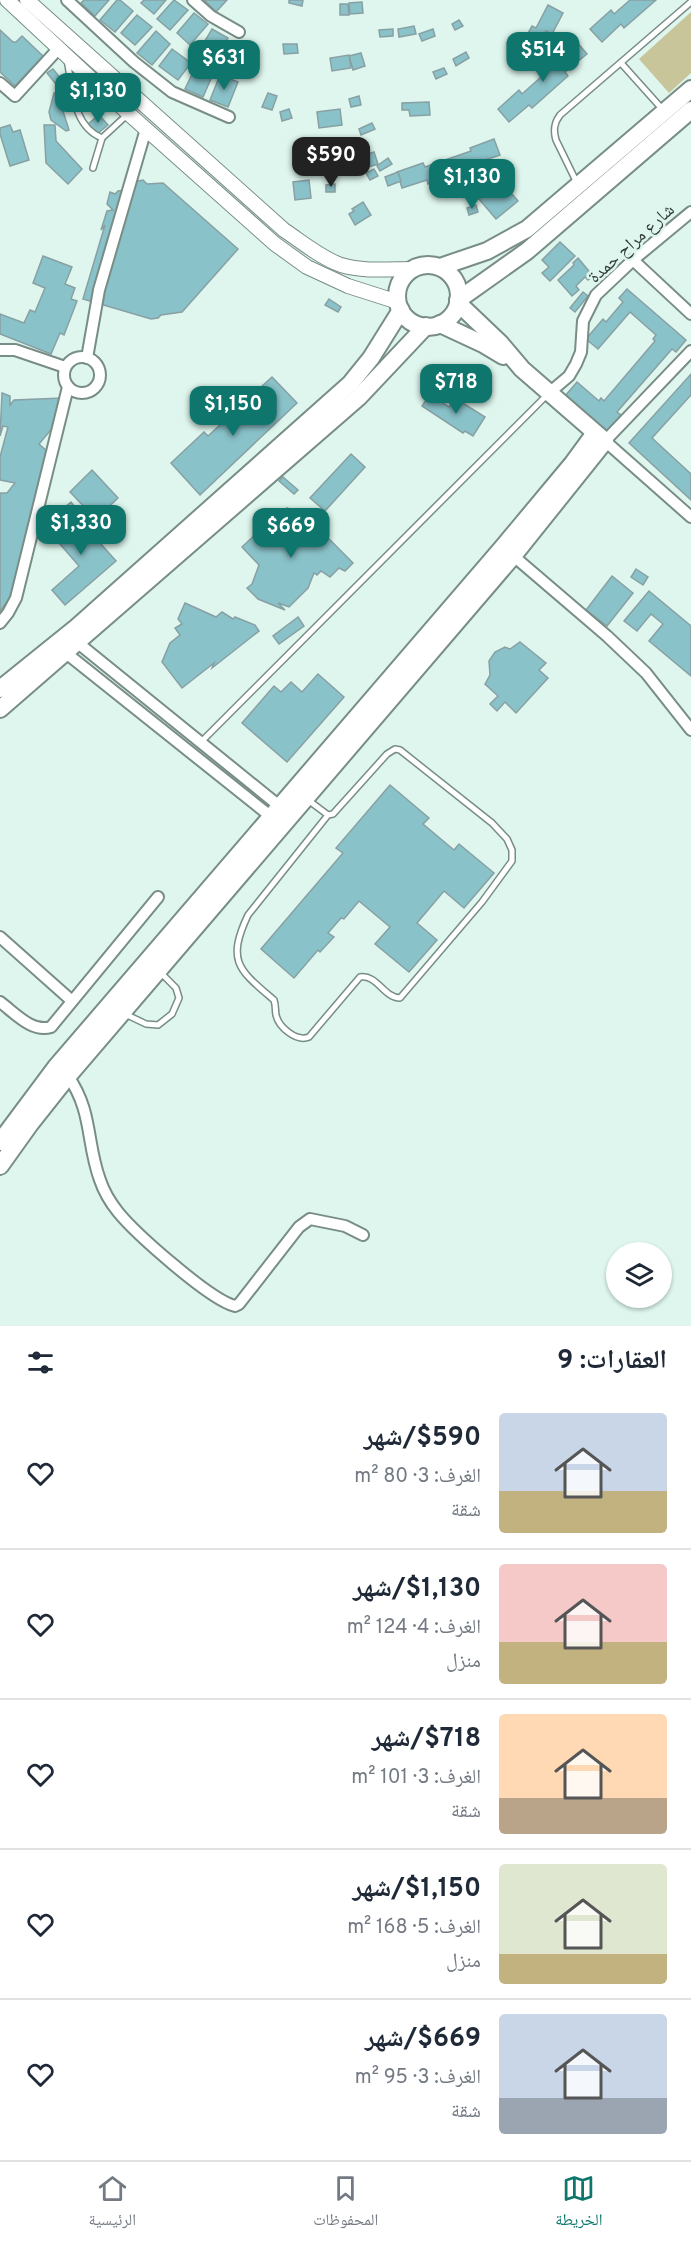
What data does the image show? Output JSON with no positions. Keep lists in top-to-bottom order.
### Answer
{
  "streets": {
    "street": ["شارع مراح حمدة"]
  },
  "page": {
    "price": [
      "$514",
      "$631",
      "$1,130",
      "$590",
      "$1,130",
      "$718",
      "$1,150",
      "$1,330",
      "$669"
    ],
    "heading": "العقارات: 9",
    "list": [
      {
        "name": "$590/شهر",
        "note": "الغرف: 3 · 80 m² · شقة"
      },
      {
        "name": "$1,130/شهر",
        "note": "الغرف: 4 · 124 m² · منزل"
      },
      {
        "name": "$718/شهر",
        "note": "الغرف: 3 · 101 m² · شقة"
      },
      {
        "name": "$1,150/شهر",
        "note": "الغرف: 5 · 168 m² · منزل"
      },
      {
        "name": "$669/شهر",
        "note": "الغرف: 3 · 95 m² · شقة"
      }
    ],
    "tabs": ["الخريطة", "المحفوظات", "الرئيسية"]
  }
}
